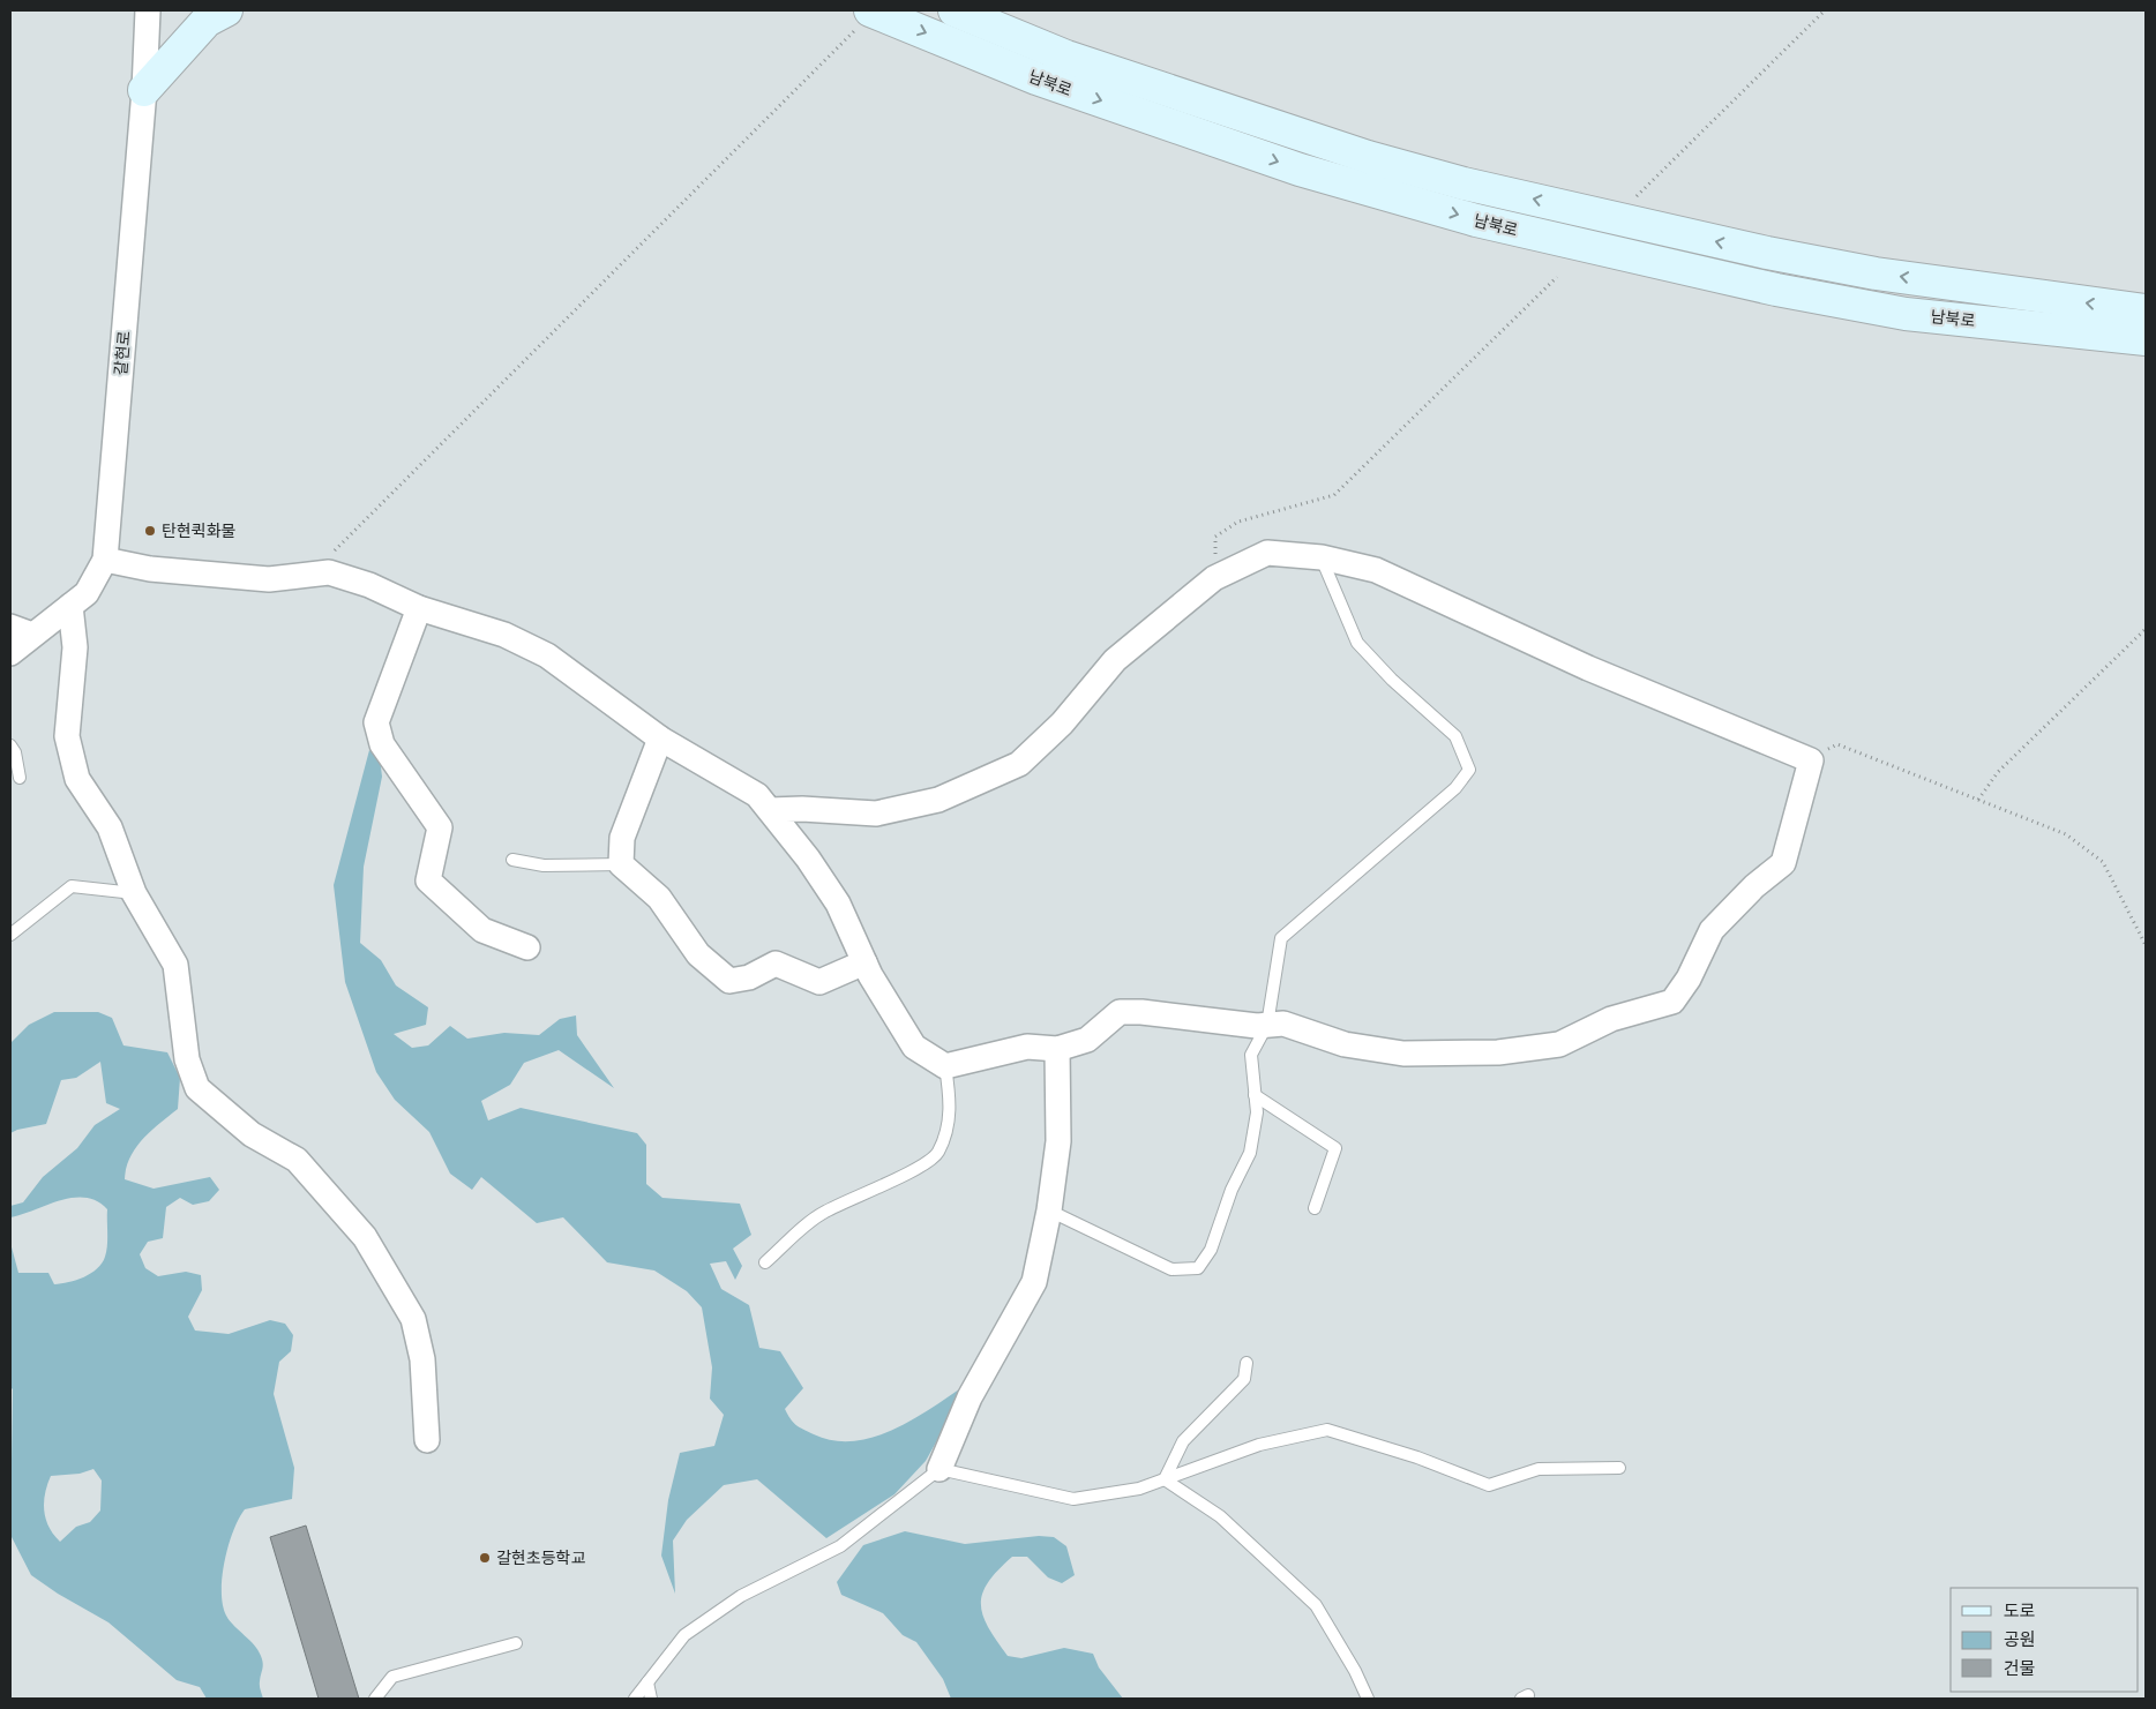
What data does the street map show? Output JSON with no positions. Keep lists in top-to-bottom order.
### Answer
{
  "streets": {
    "main road": ["남북로"],
    "street": ["갈현로"]
  },
  "places": ["탄현퀵화물", "갈현초등학교"],
  "legend": ["도로", "공원", "건물"]
}
